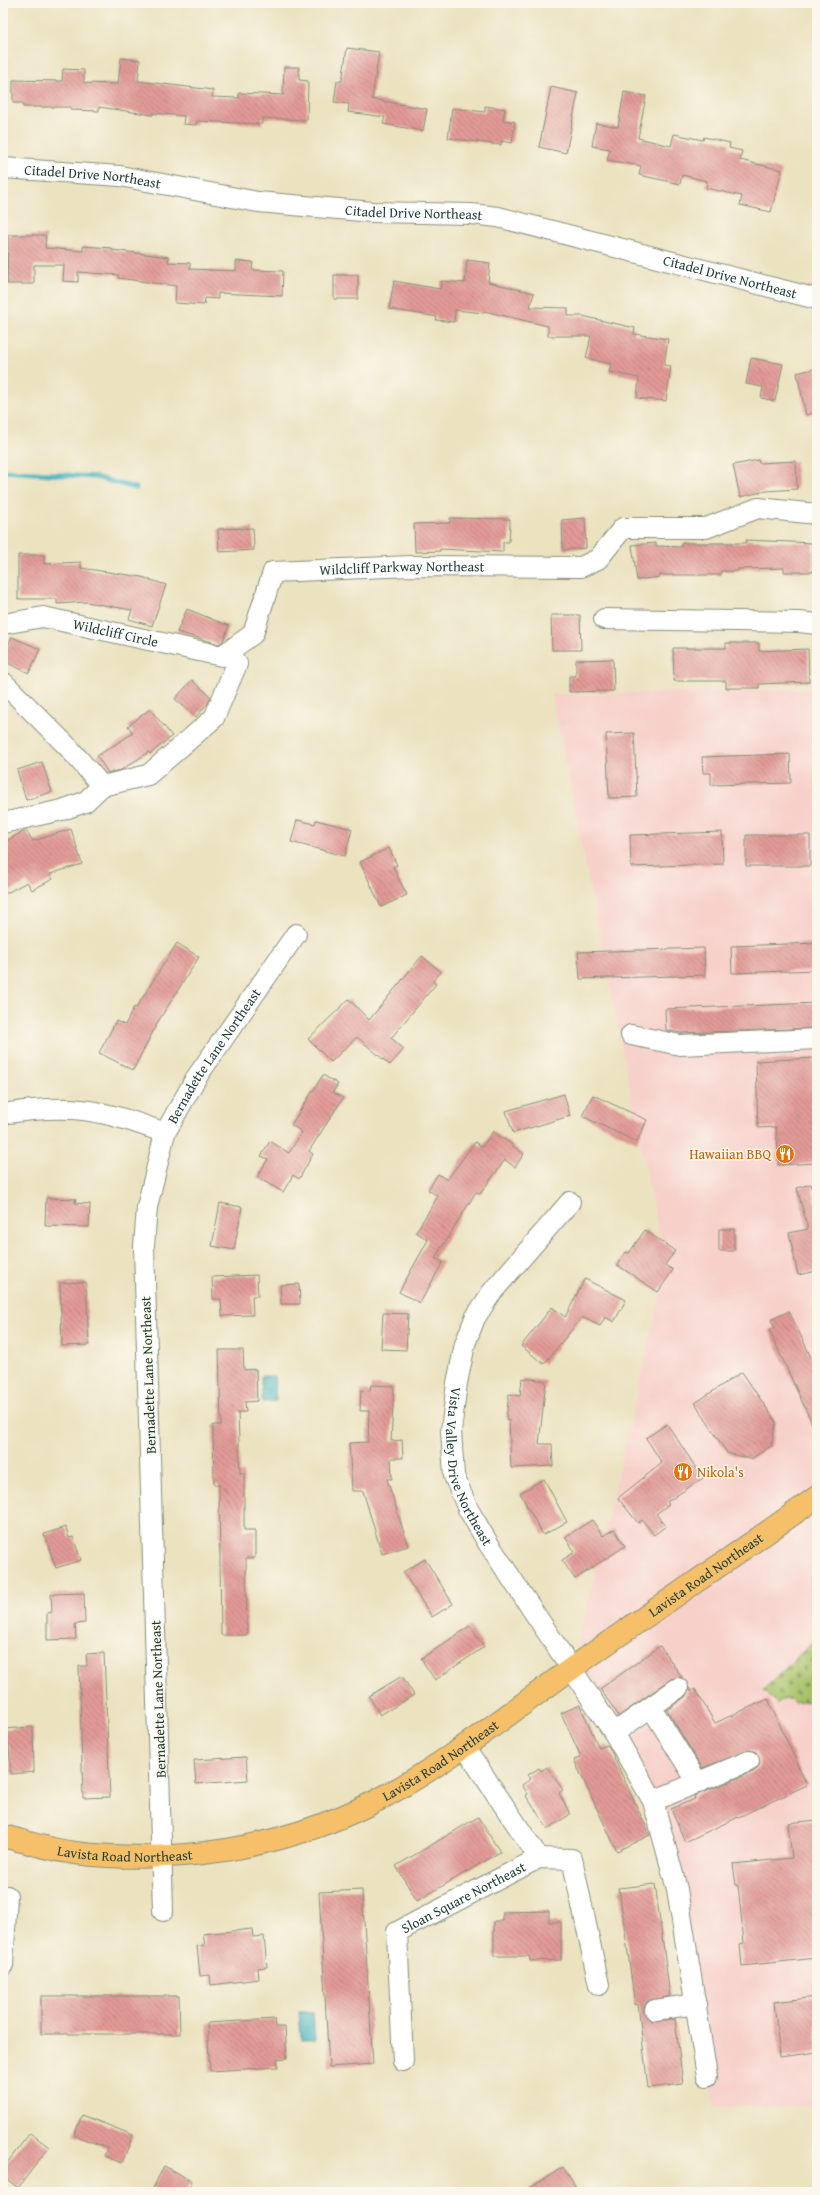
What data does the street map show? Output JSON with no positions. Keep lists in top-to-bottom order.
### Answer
{
  "streets": {
    "main road": ["Lavista Road Northeast"],
    "street": [
      "Citadel Drive Northeast",
      "Wildcliff Parkway Northeast",
      "Wildcliff Circle",
      "Bernadette Lane Northeast",
      "Vista Valley Drive Northeast",
      "Sloan Square Northeast"
    ]
  },
  "crossings": [
    ["Wildcliff Parkway Northeast", "Wildcliff Circle"],
    ["Bernadette Lane Northeast", "Lavista Road Northeast"],
    ["Vista Valley Drive Northeast", "Lavista Road Northeast"],
    ["Lavista Road Northeast", "Sloan Square Northeast"]
  ],
  "places": {
    "restaurant": ["Hawaiian BBQ", "Nikola's"]
  }
}
